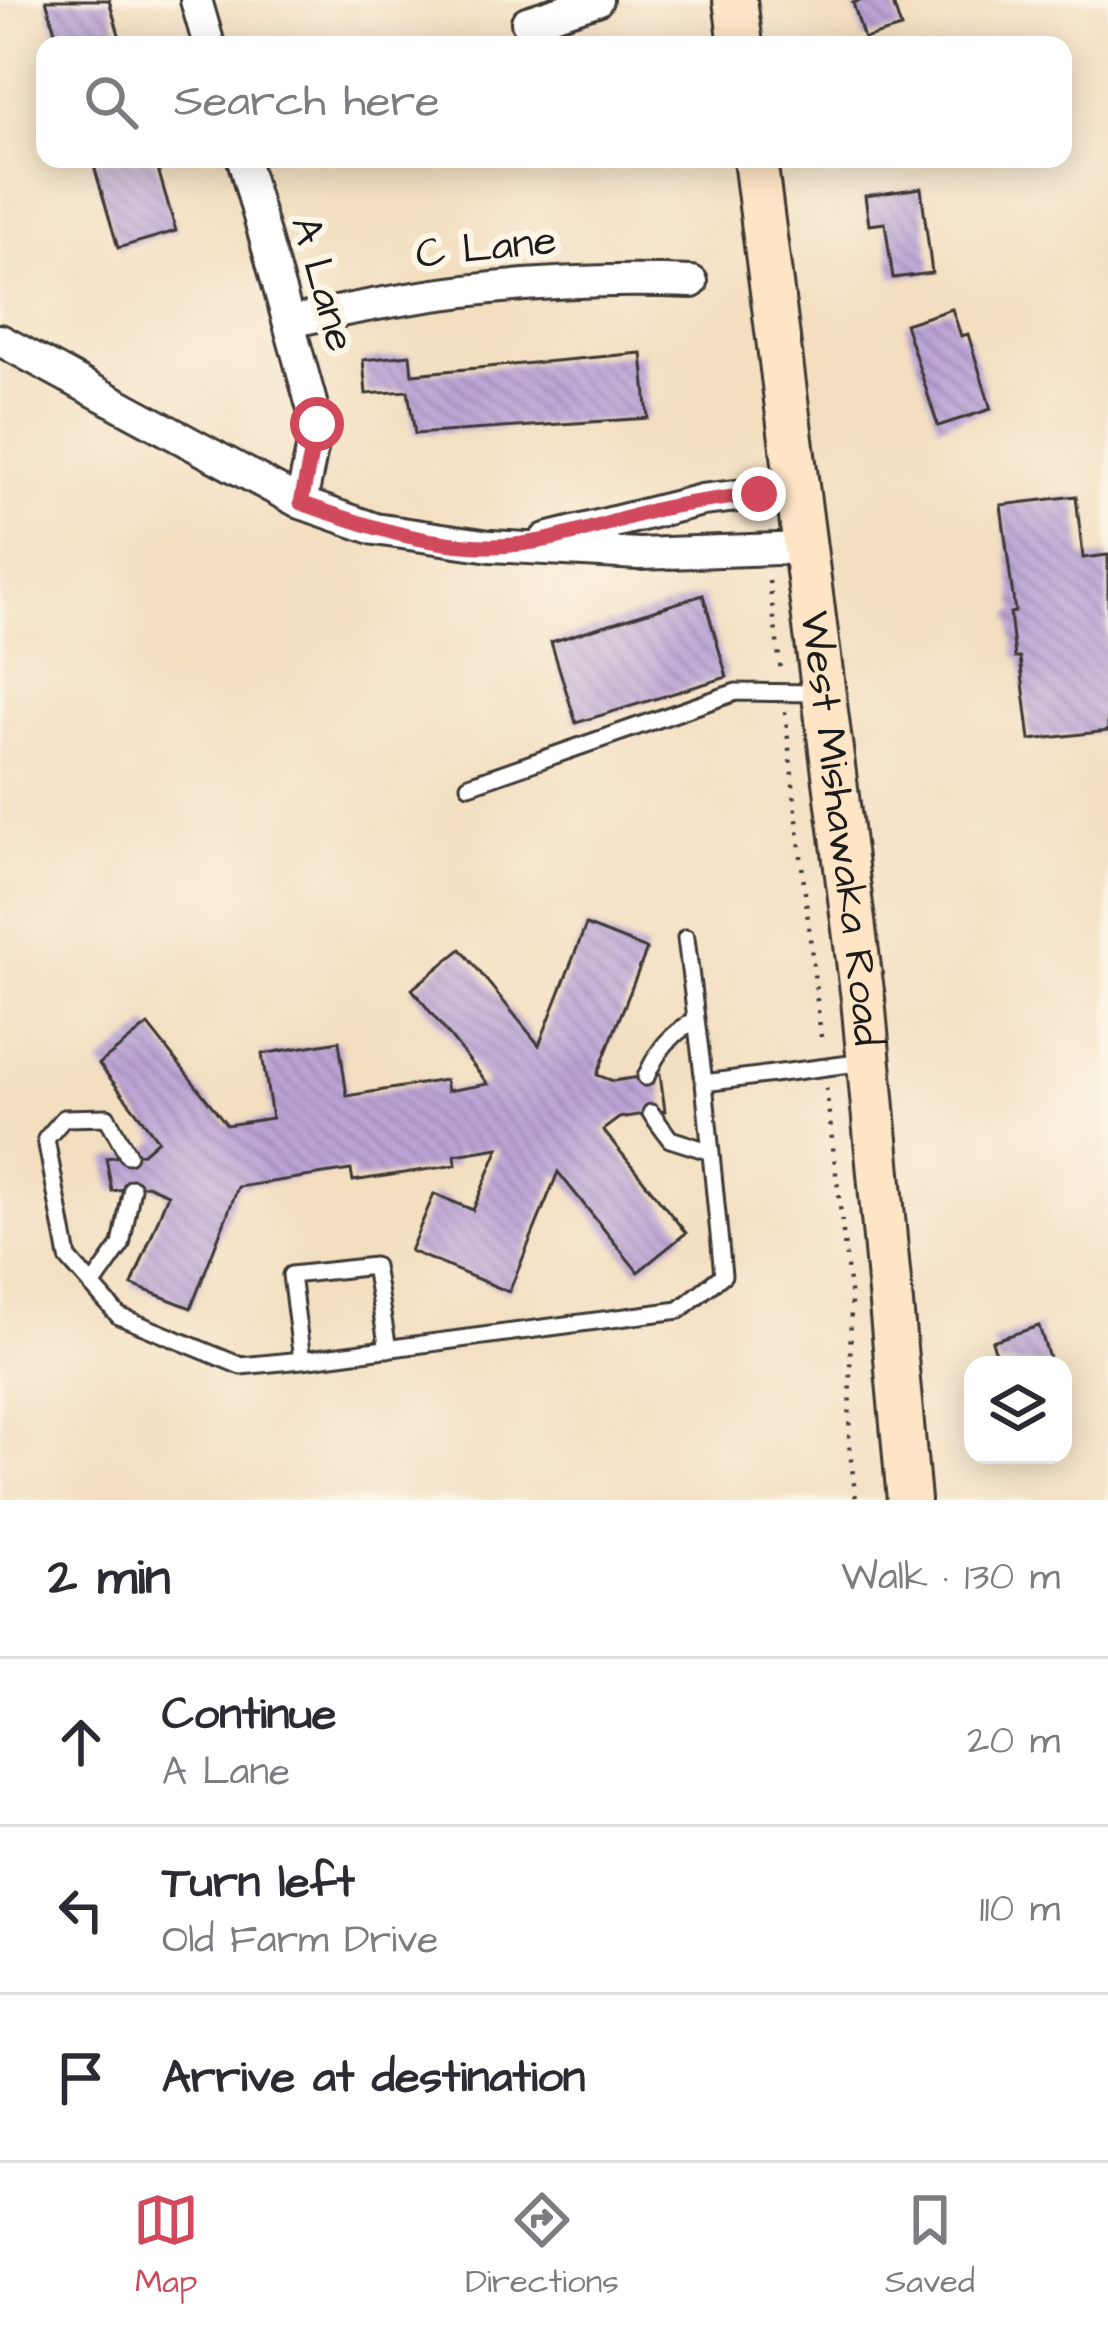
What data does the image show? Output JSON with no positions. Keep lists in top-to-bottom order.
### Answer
{
  "streets": {
    "main road": ["West Mishawaka Road"],
    "street": ["C Lane", "A Lane"]
  },
  "crossings": [
    ["C Lane", "A Lane"]
  ],
  "page": {
    "search": "Search here",
    "heading": ["2 min", "Walk · 130 m"],
    "list": [
      ["Continue", "A Lane", "20 m"],
      ["Turn left", "Old Farm Drive", "110 m"],
      "Arrive at destination"
    ],
    "nav": ["Map", "Directions", "Saved"]
  }
}
